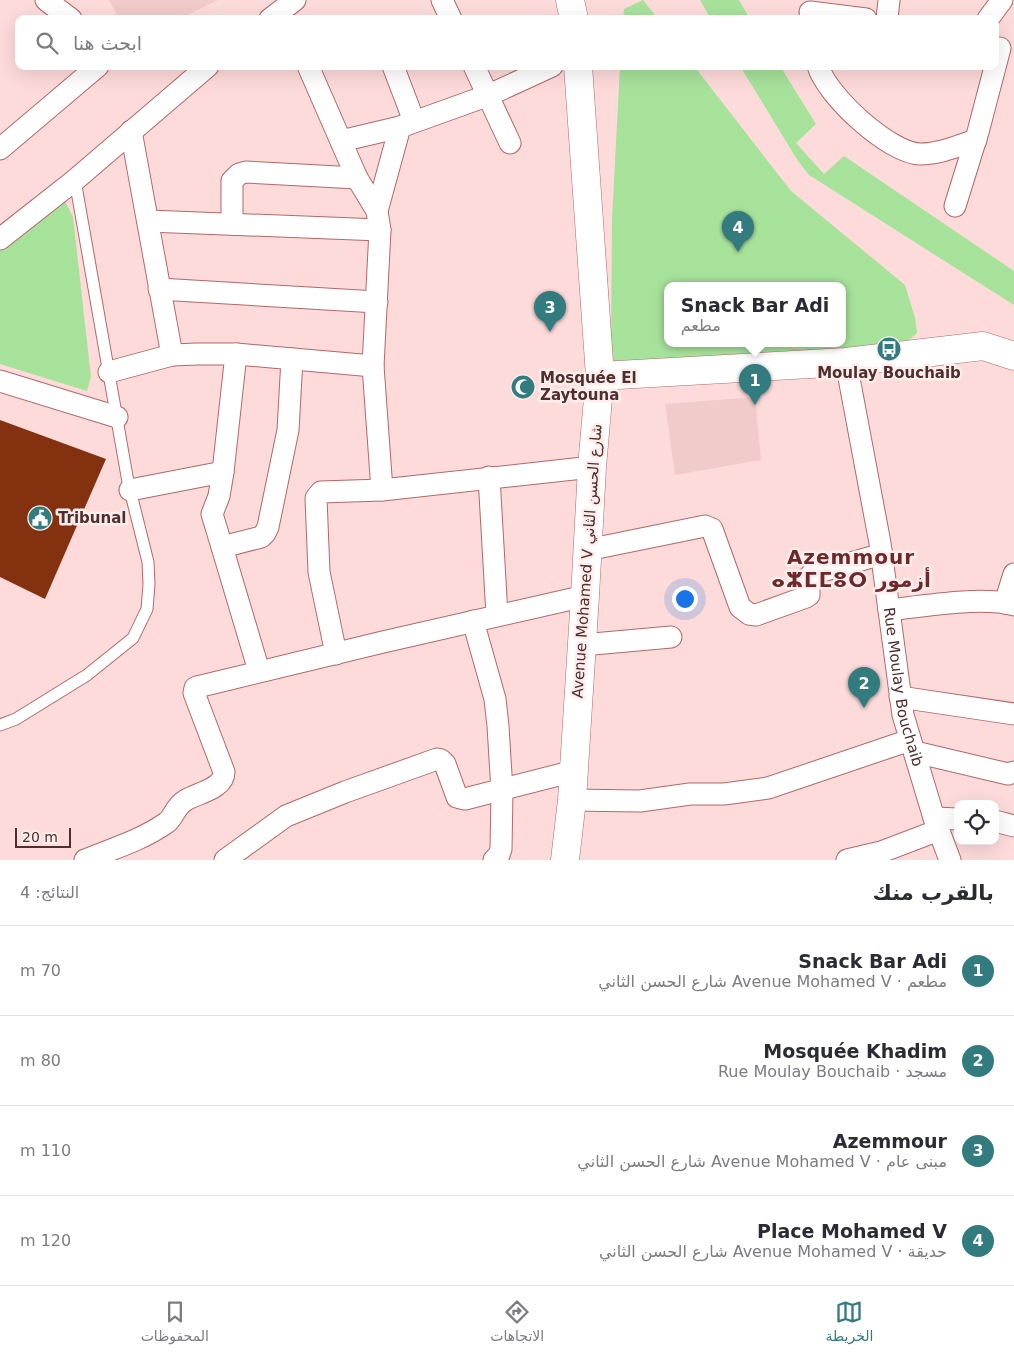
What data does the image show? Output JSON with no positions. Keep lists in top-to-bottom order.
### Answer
{
  "streets": {
    "main road": ["Avenue Mohamed V شارع الحسن الثاني"],
    "street": ["Rue Moulay Bouchaib"]
  },
  "districts": ["Azemmour ⴰⵣⵎⵎⵓⵔ أزمور"],
  "places": {
    "bus stop": ["Moulay Bouchaib"],
    "mosque": ["Mosquée El Zaytouna"],
    "public building": ["Tribunal"]
  },
  "scale_bar": "20 m",
  "page": {
    "search": "ابحث هنا",
    "pins": [
      "4",
      "3",
      "1",
      "2"
    ],
    "popup": ["Snack Bar Adi", "مطعم"],
    "scale": "20 m",
    "heading": ["بالقرب منك", "النتائج: 4"],
    "list": [
      {
        "mark": "1",
        "name": "Snack Bar Adi",
        "note": "مطعم · Avenue Mohamed V شارع الحسن الثاني",
        "value": "70 m"
      },
      {
        "mark": "2",
        "name": "Mosquée Khadim",
        "note": "مسجد · Rue Moulay Bouchaib",
        "value": "80 m"
      },
      {
        "mark": "3",
        "name": "Azemmour",
        "note": "مبنى عام · Avenue Mohamed V شارع الحسن الثاني",
        "value": "110 m"
      },
      {
        "mark": "4",
        "name": "Place Mohamed V",
        "note": "حديقة · Avenue Mohamed V شارع الحسن الثاني",
        "value": "120 m"
      }
    ],
    "nav": ["الخريطة", "الاتجاهات", "المحفوظات"]
  }
}
